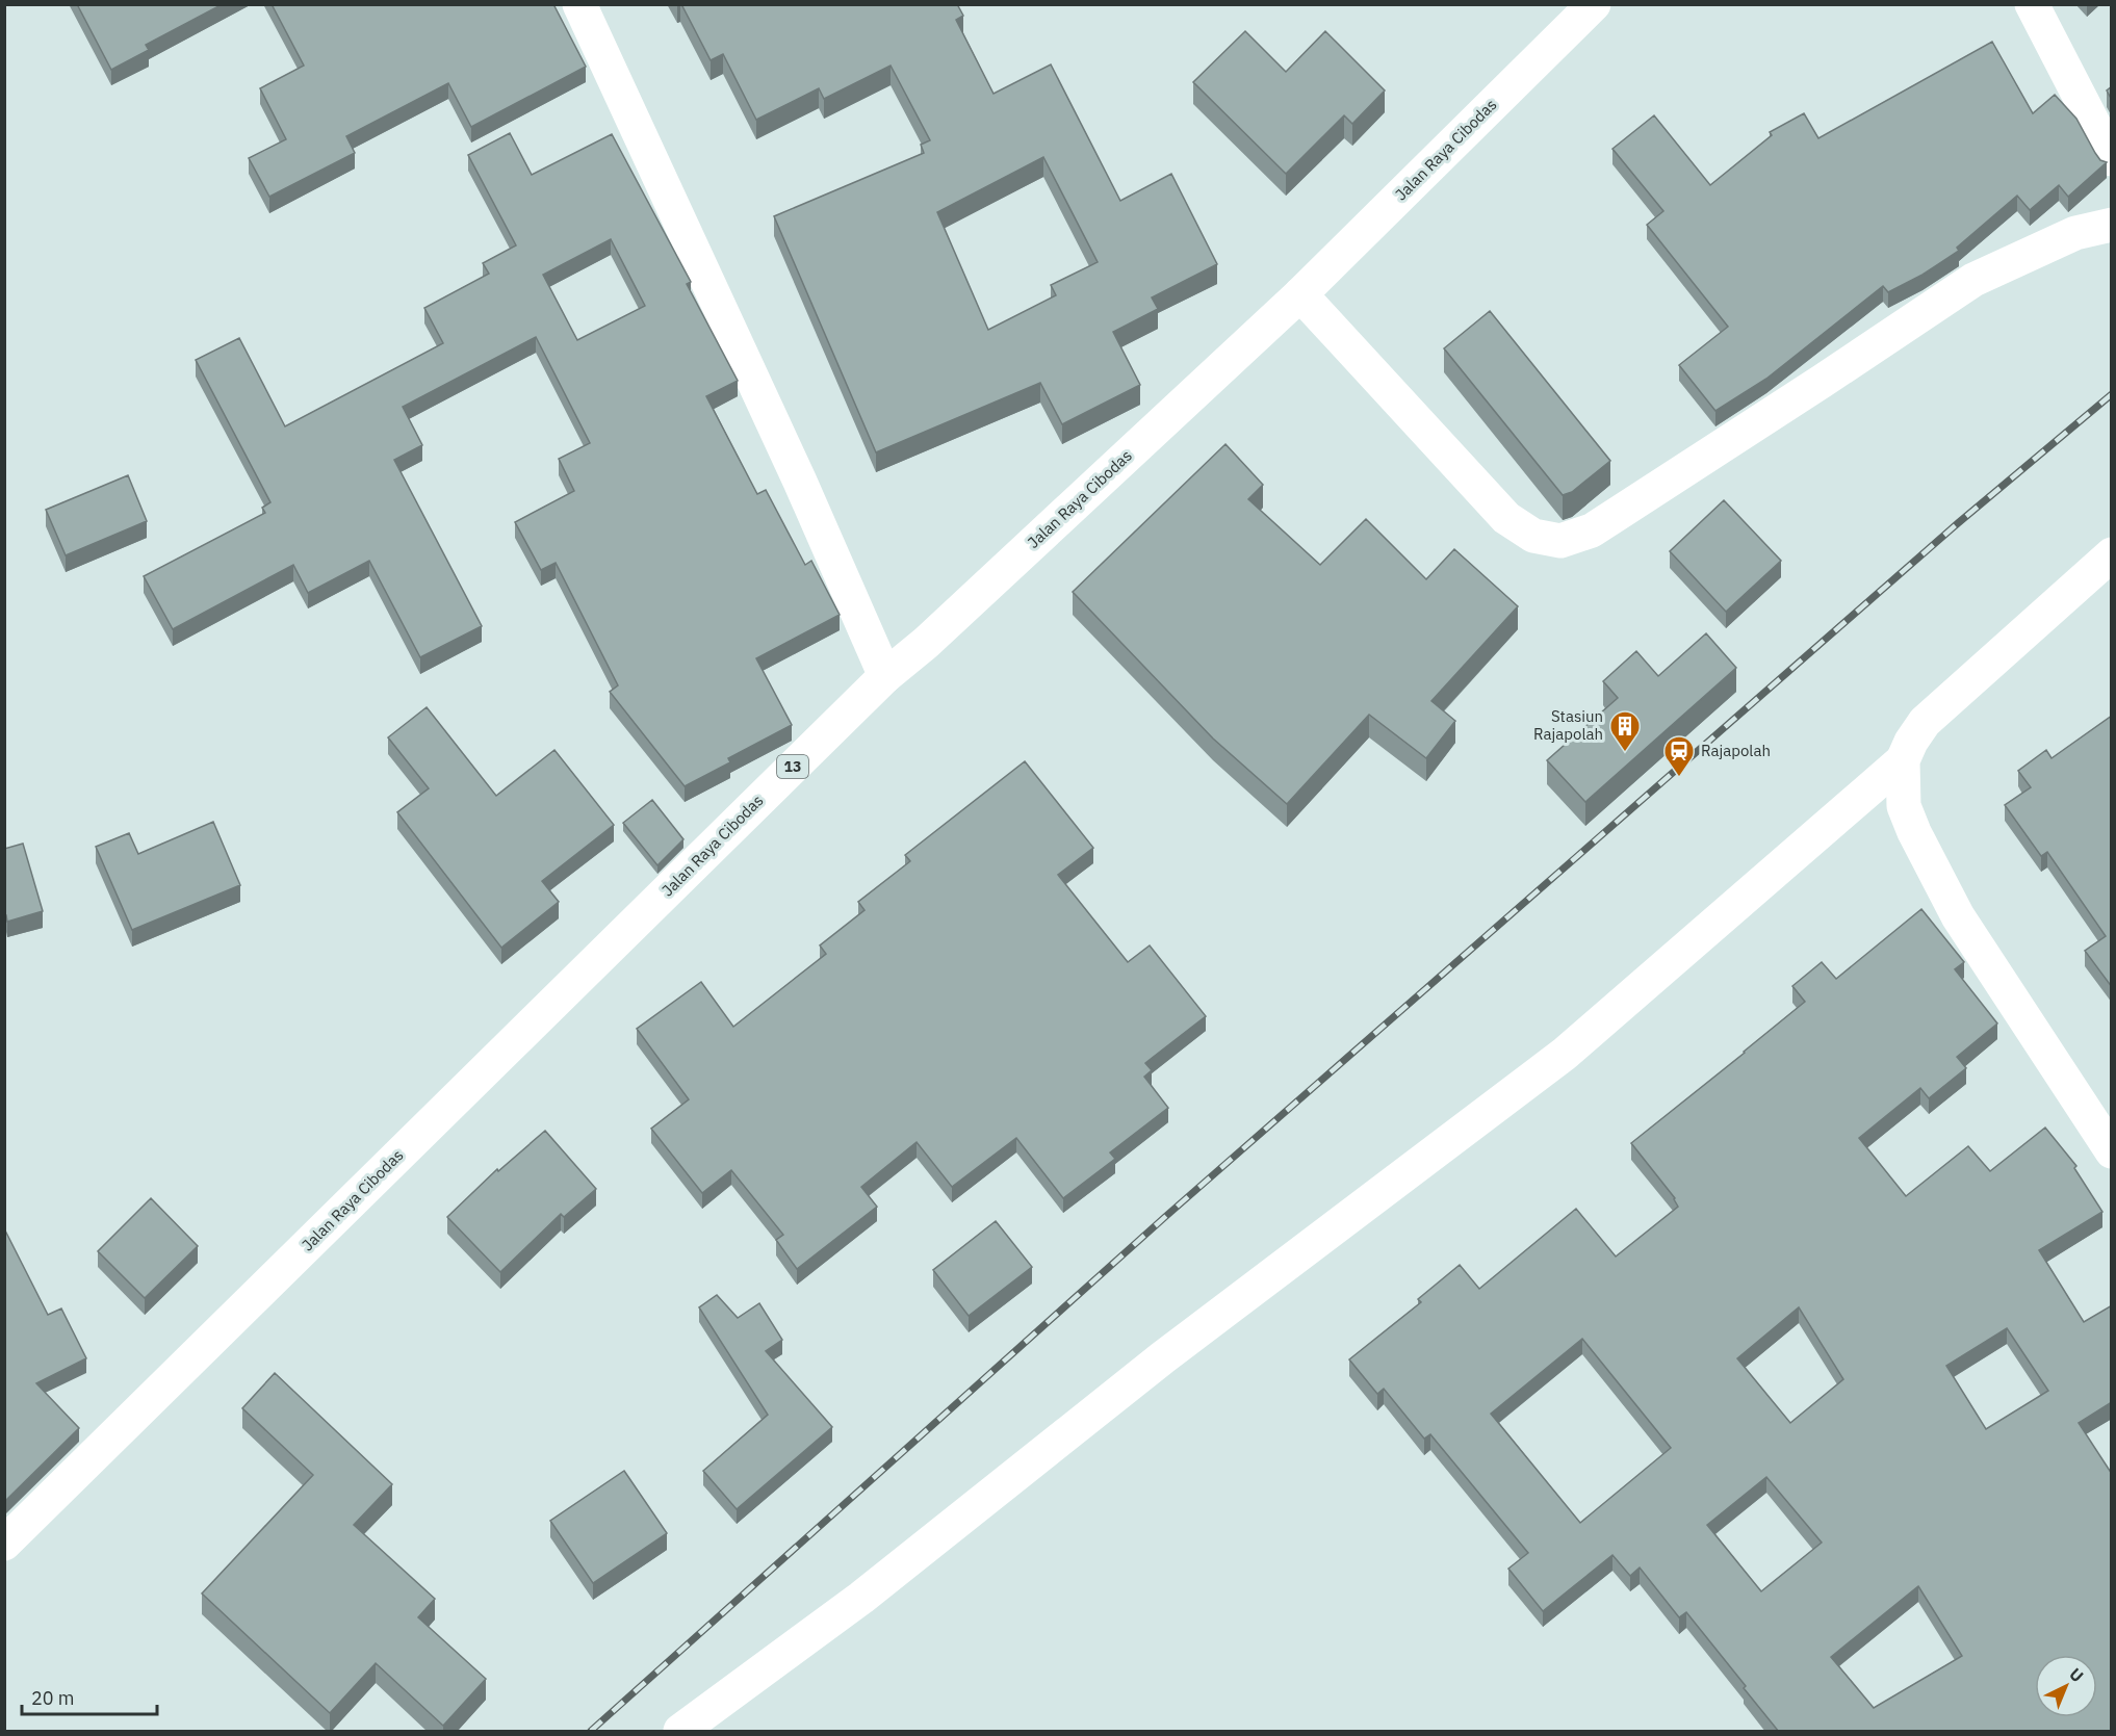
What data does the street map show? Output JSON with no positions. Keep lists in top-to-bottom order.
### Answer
{
  "streets": {
    "main road": ["Jalan Raya Cibodas", "13"]
  },
  "places": {
    "building": ["Stasiun Rajapolah"],
    "station": ["Rajapolah"]
  },
  "scale_bar": "20 m",
  "north": "top right"
}
